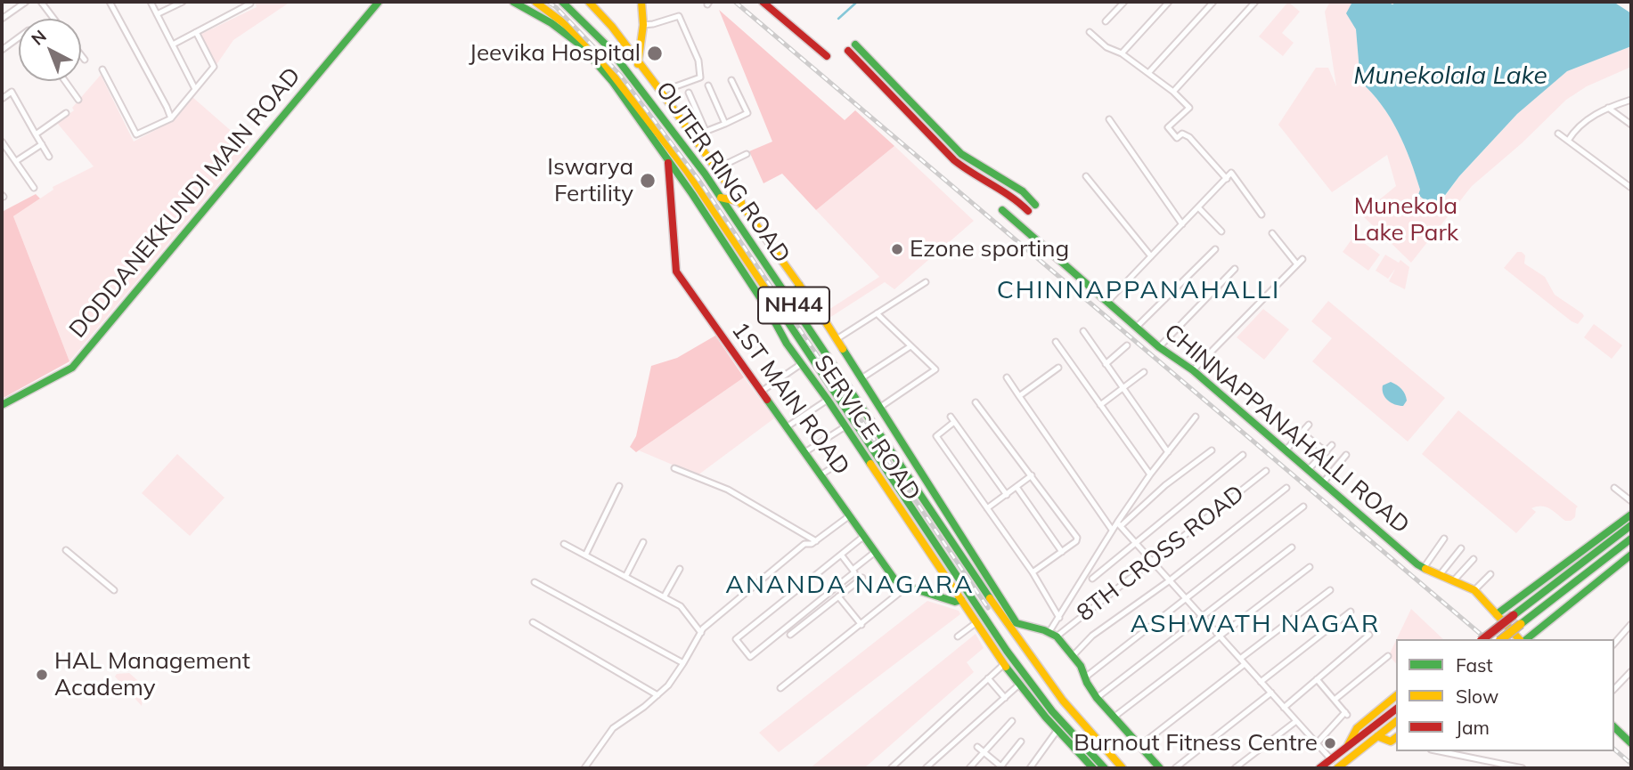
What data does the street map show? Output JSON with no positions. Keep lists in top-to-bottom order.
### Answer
{
  "streets": {
    "main road": [
      "OUTER RING ROAD",
      "DODDANEKKUNDI MAIN ROAD",
      "NH44",
      "1ST MAIN ROAD",
      "SERVICE ROAD",
      "CHINNAPPANAHALLI ROAD"
    ],
    "street": ["8TH CROSS ROAD"]
  },
  "crossings": [
    ["OUTER RING ROAD", "NH44"],
    ["OUTER RING ROAD", "1ST MAIN ROAD"],
    ["OUTER RING ROAD", "SERVICE ROAD"],
    ["NH44", "1ST MAIN ROAD"],
    ["NH44", "SERVICE ROAD"],
    ["1ST MAIN ROAD", "SERVICE ROAD"]
  ],
  "districts": ["CHINNAPPANAHALLI", "ANANDA NAGARA", "ASHWATH NAGAR"],
  "water": ["Munekolala Lake"],
  "parks": ["Munekola Lake Park"],
  "places": [
    "Jeevika Hospital",
    "Iswarya Fertility",
    "Ezone sporting",
    "HAL Management Academy",
    "Burnout Fitness Centre"
  ],
  "legend": ["Fast", "Slow", "Jam"],
  "north": "top left"
}
